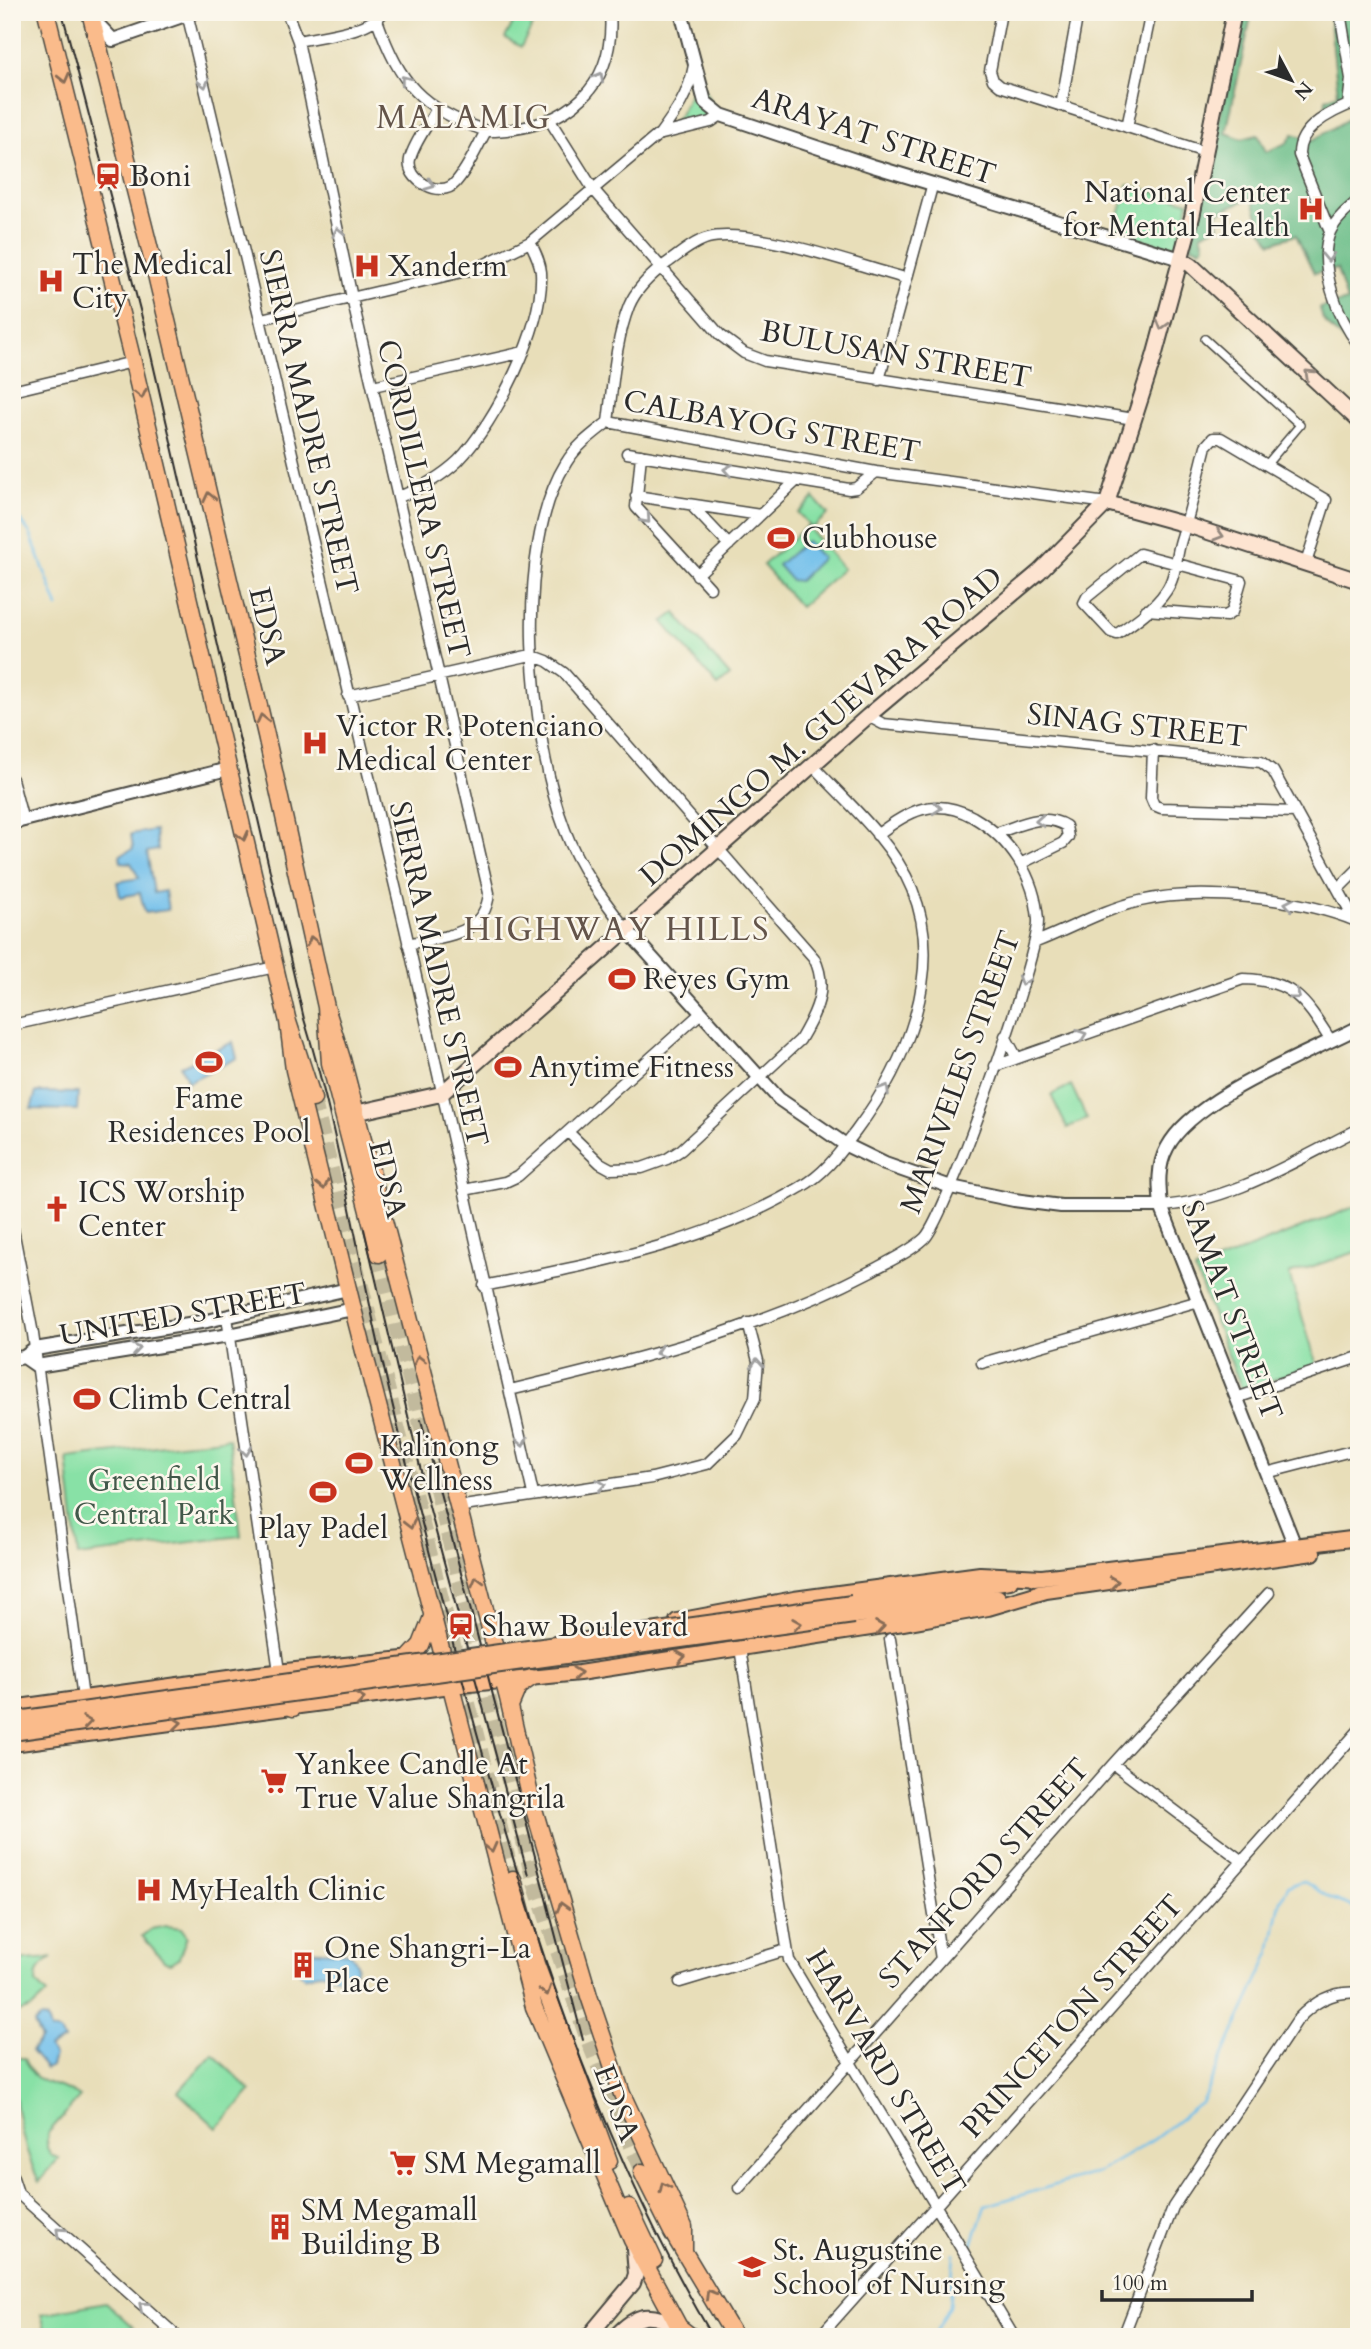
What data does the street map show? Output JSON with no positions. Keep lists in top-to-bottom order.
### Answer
{
  "streets": {
    "highway": ["EDSA"],
    "main road": ["DOMINGO M. GUEVARA ROAD"],
    "street": [
      "ARAYAT STREET",
      "BULUSAN STREET",
      "SIERRA MADRE STREET",
      "CALBAYOG STREET",
      "CORDILLERA STREET",
      "SINAG STREET",
      "MARIVELES STREET",
      "SAMAT STREET",
      "UNITED STREET",
      "STANFORD STREET",
      "PRINCETON STREET",
      "HARVARD STREET"
    ]
  },
  "crossings": [
    ["ARAYAT STREET", "BULUSAN STREET"],
    ["ARAYAT STREET", "SIERRA MADRE STREET"],
    ["ARAYAT STREET", "CORDILLERA STREET"],
    ["ARAYAT STREET", "DOMINGO M. GUEVARA ROAD"],
    ["BULUSAN STREET", "DOMINGO M. GUEVARA ROAD"],
    ["SIERRA MADRE STREET", "CORDILLERA STREET"],
    ["SIERRA MADRE STREET", "DOMINGO M. GUEVARA ROAD"],
    ["SIERRA MADRE STREET", "MARIVELES STREET"],
    ["CALBAYOG STREET", "DOMINGO M. GUEVARA ROAD"],
    ["CALBAYOG STREET", "MARIVELES STREET"],
    ["CALBAYOG STREET", "SAMAT STREET"],
    ["SINAG STREET", "DOMINGO M. GUEVARA ROAD"],
    ["STANFORD STREET", "HARVARD STREET"],
    ["PRINCETON STREET", "HARVARD STREET"]
  ],
  "districts": ["MALAMIG", "HIGHWAY HILLS"],
  "parks": ["Greenfield Central Park"],
  "places": {
    "station": ["Boni", "Shaw Boulevard"],
    "hospital": [
      "National Center for Mental Health",
      "Xanderm",
      "The Medical City",
      "Victor R. Potenciano Medical Center",
      "MyHealth Clinic"
    ],
    "sports": [
      "Clubhouse",
      "Reyes Gym",
      "Fame Residences Pool",
      "Anytime Fitness",
      "Climb Central",
      "Kalinong Wellness",
      "Play Padel"
    ],
    "church": ["ICS Worship Center"],
    "supermarket": ["Yankee Candle At True Value Shangrila", "SM Megamall"],
    "building": ["One Shangri-La Place", "SM Megamall Building B"],
    "school or university": ["St. Augustine School of Nursing"]
  },
  "scale_bar": "100 m",
  "north": "bottom right"
}
